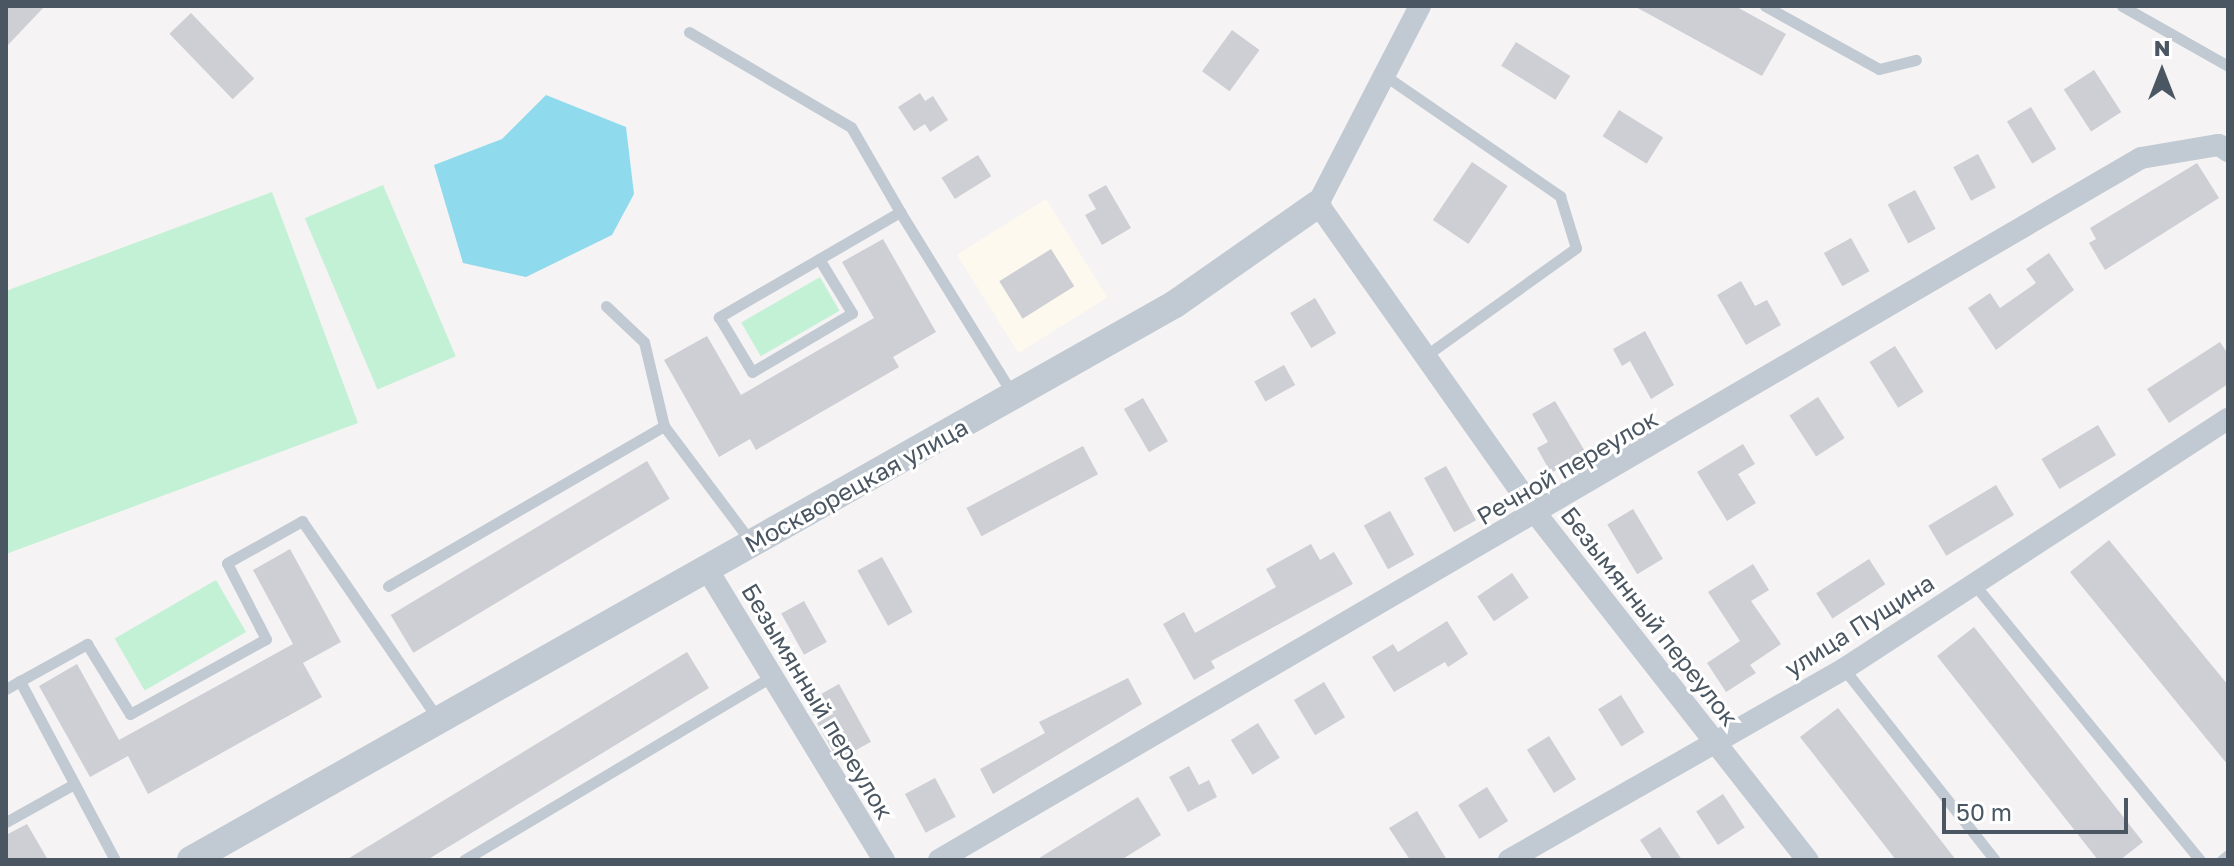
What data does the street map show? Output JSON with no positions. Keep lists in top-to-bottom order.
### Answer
{
  "streets": {
    "street": [
      "Речной переулок",
      "Москворецкая улица",
      "Безымянный переулок",
      "улица Пущина"
    ]
  },
  "crossings": [
    ["Речной переулок", "Безымянный переулок"],
    ["Москворецкая улица", "Безымянный переулок"],
    ["Безымянный переулок", "улица Пущина"]
  ],
  "scale_bar": "50 m",
  "north": "top"
}
